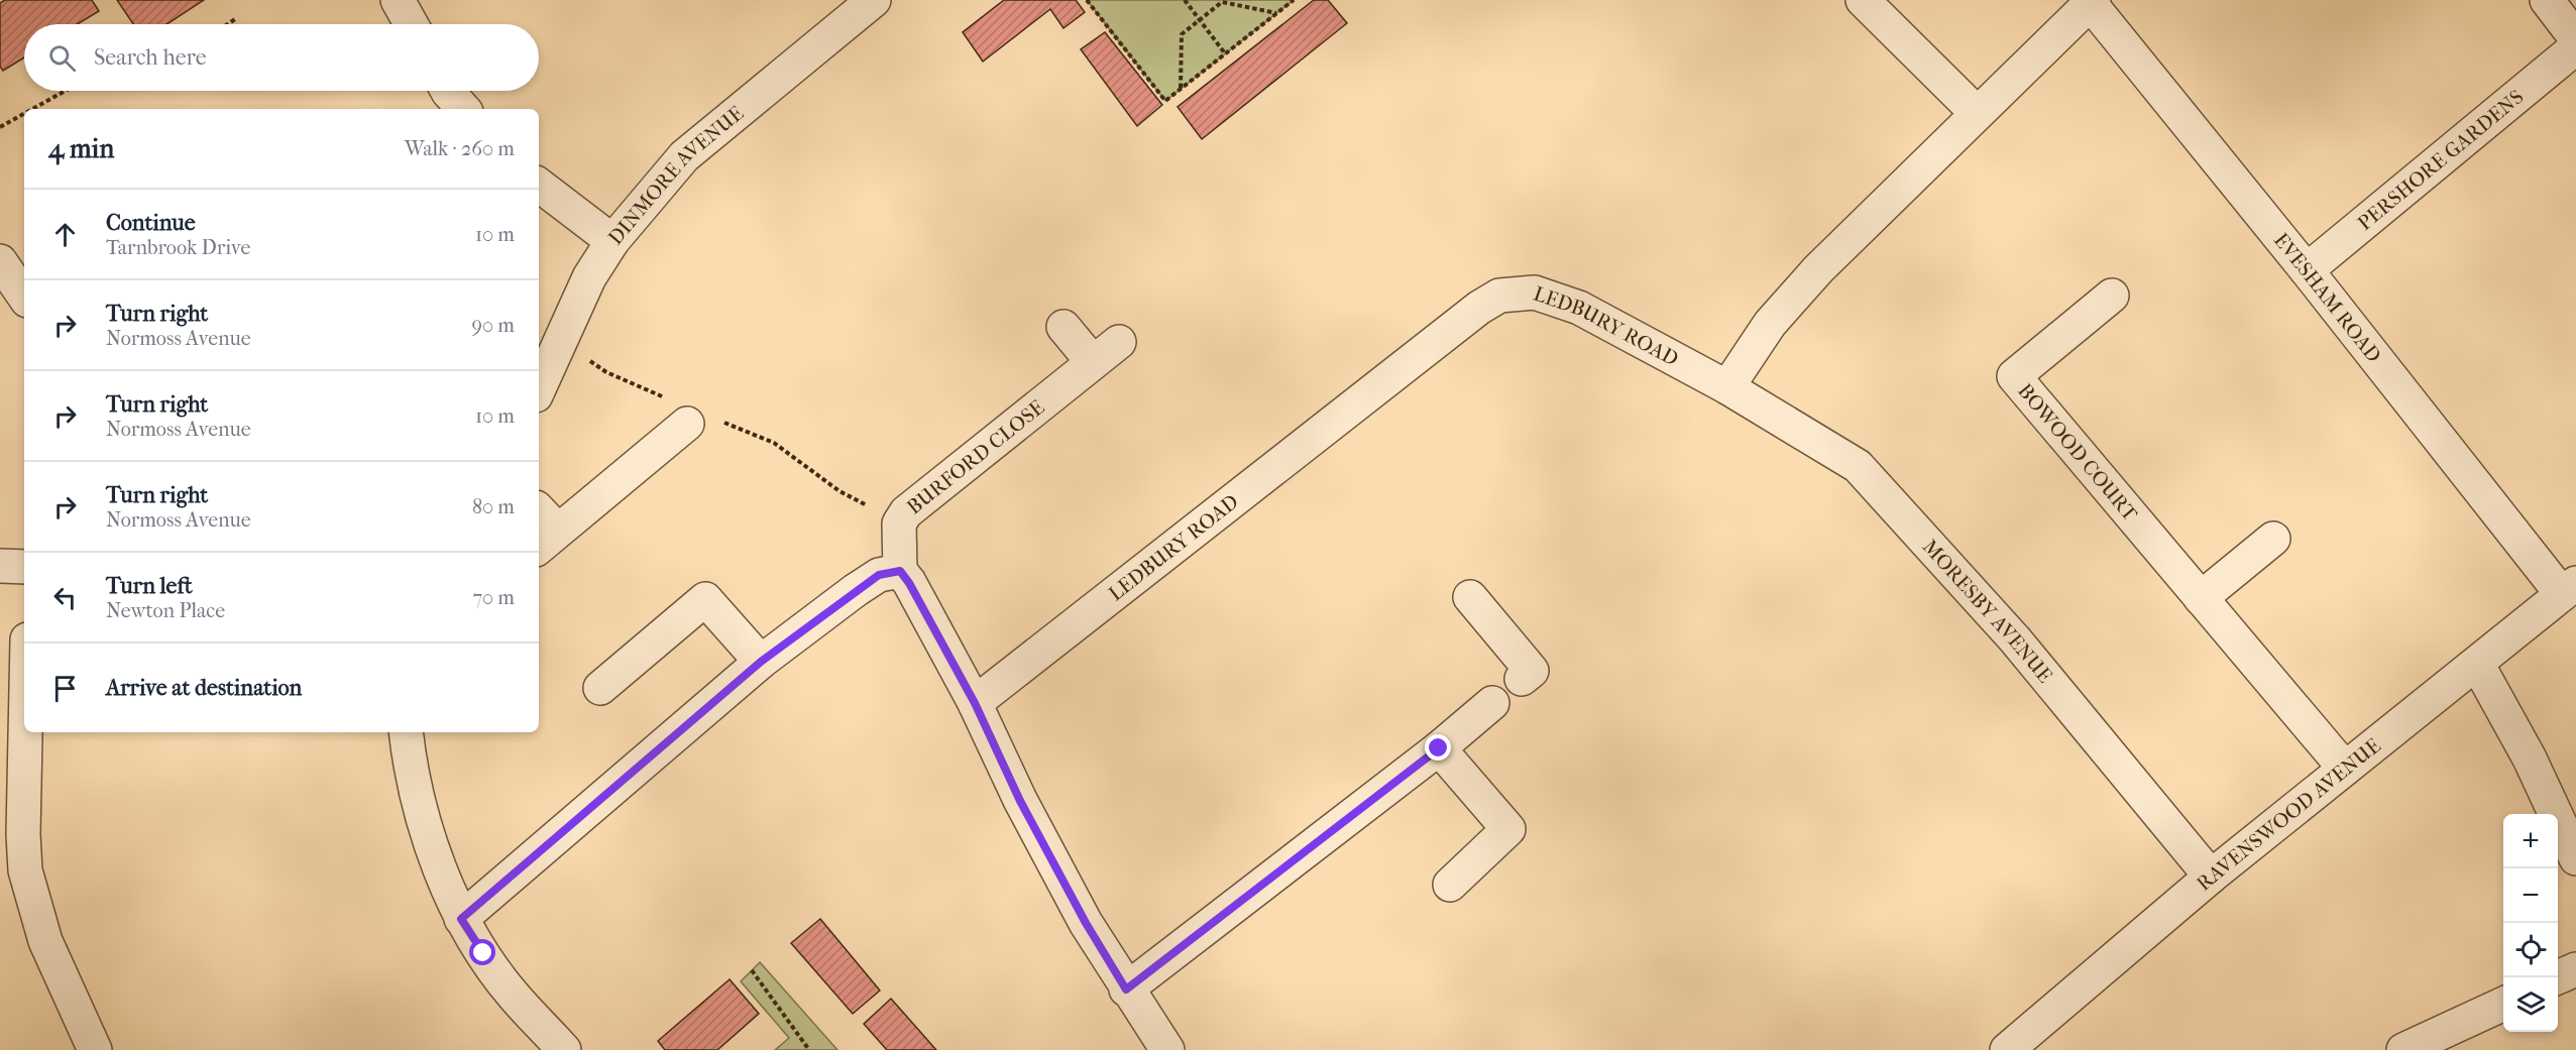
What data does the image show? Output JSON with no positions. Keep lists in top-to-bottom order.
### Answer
{
  "streets": {
    "street": [
      "PERSHORE GARDENS",
      "DINMORE AVENUE",
      "EVESHAM ROAD",
      "LEDBURY ROAD",
      "BOWOOD COURT",
      "BURFORD CLOSE",
      "MORESBY AVENUE",
      "RAVENSWOOD AVENUE"
    ]
  },
  "crossings": [
    ["PERSHORE GARDENS", "EVESHAM ROAD"],
    ["EVESHAM ROAD", "RAVENSWOOD AVENUE"],
    ["LEDBURY ROAD", "MORESBY AVENUE"],
    ["BOWOOD COURT", "RAVENSWOOD AVENUE"],
    ["MORESBY AVENUE", "RAVENSWOOD AVENUE"]
  ],
  "page": {
    "search": "Search here",
    "heading": ["4 min", "Walk · 260 m"],
    "list": [
      ["Continue", "Tarnbrook Drive", "10 m"],
      ["Turn right", "Normoss Avenue", "90 m"],
      ["Turn right", "Normoss Avenue", "10 m"],
      ["Turn right", "Normoss Avenue", "80 m"],
      ["Turn left", "Newton Place", "70 m"],
      "Arrive at destination"
    ],
    "map_buttons": ["+", "−"]
  }
}
